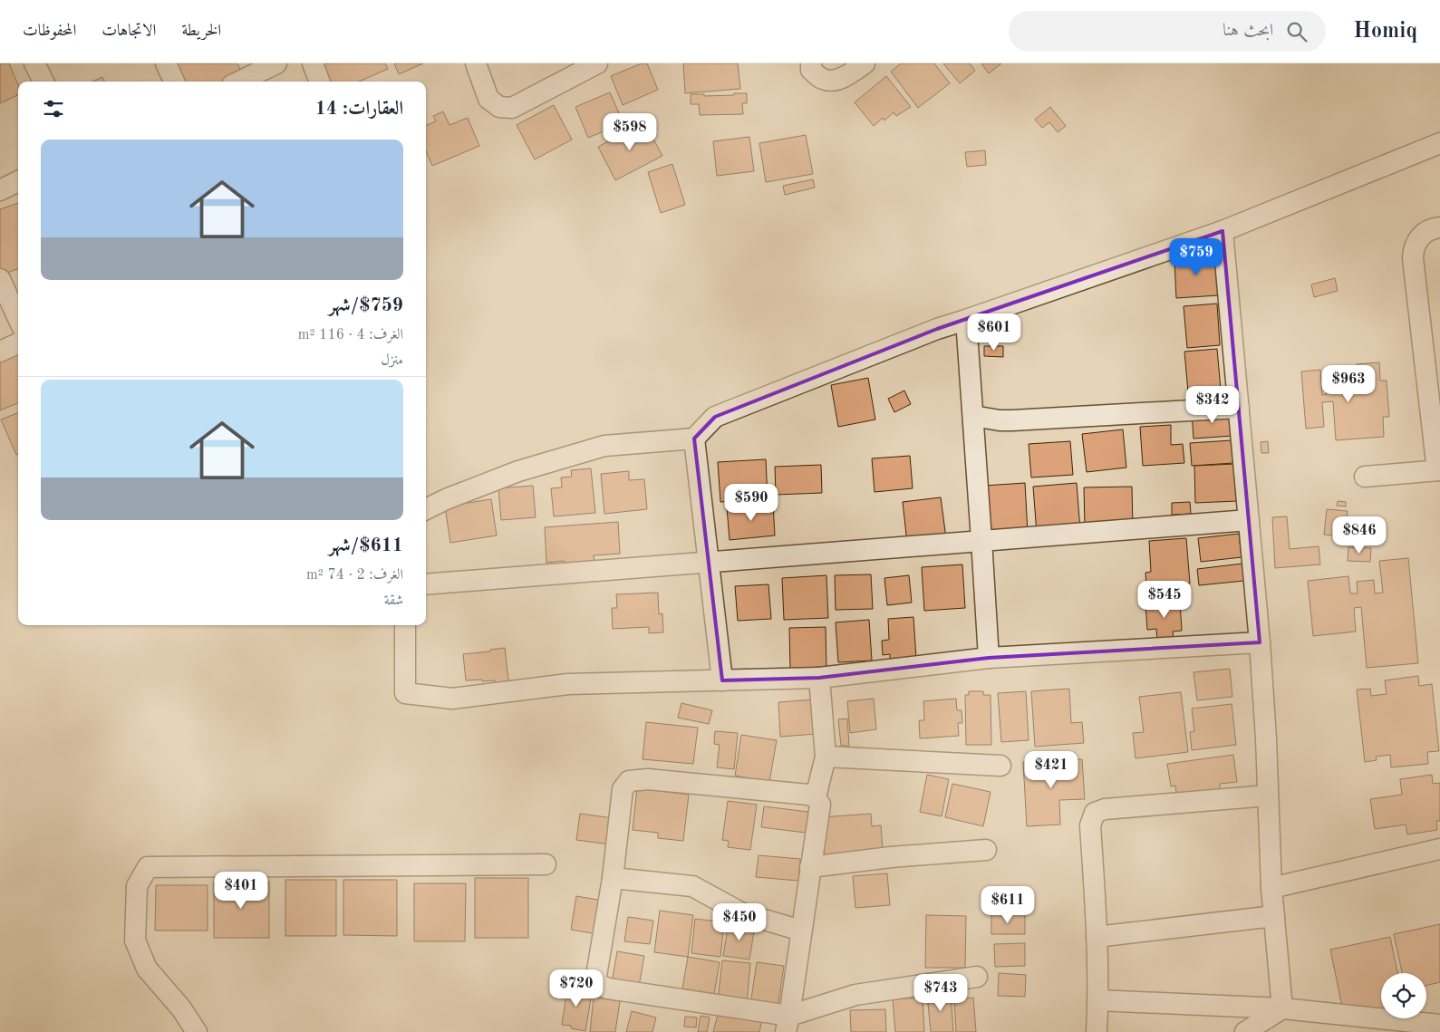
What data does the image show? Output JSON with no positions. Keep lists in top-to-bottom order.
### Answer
{
  "page": {
    "header": "Homiq",
    "search": "ابحث هنا",
    "nav": ["الخريطة", "الاتجاهات", "المحفوظات"],
    "heading": "العقارات: 14",
    "price": [
      "$598",
      "$759",
      "$601",
      "$963",
      "$342",
      "$590",
      "$846",
      "$545",
      "$421",
      "$401",
      "$611",
      "$450",
      "$720",
      "$743"
    ],
    "list": [
      {
        "name": "$759/شهر",
        "note": "الغرف: 4 · 116 m² · منزل"
      },
      {
        "name": "$611/شهر",
        "note": "الغرف: 2 · 74 m² · شقة"
      }
    ]
  }
}
